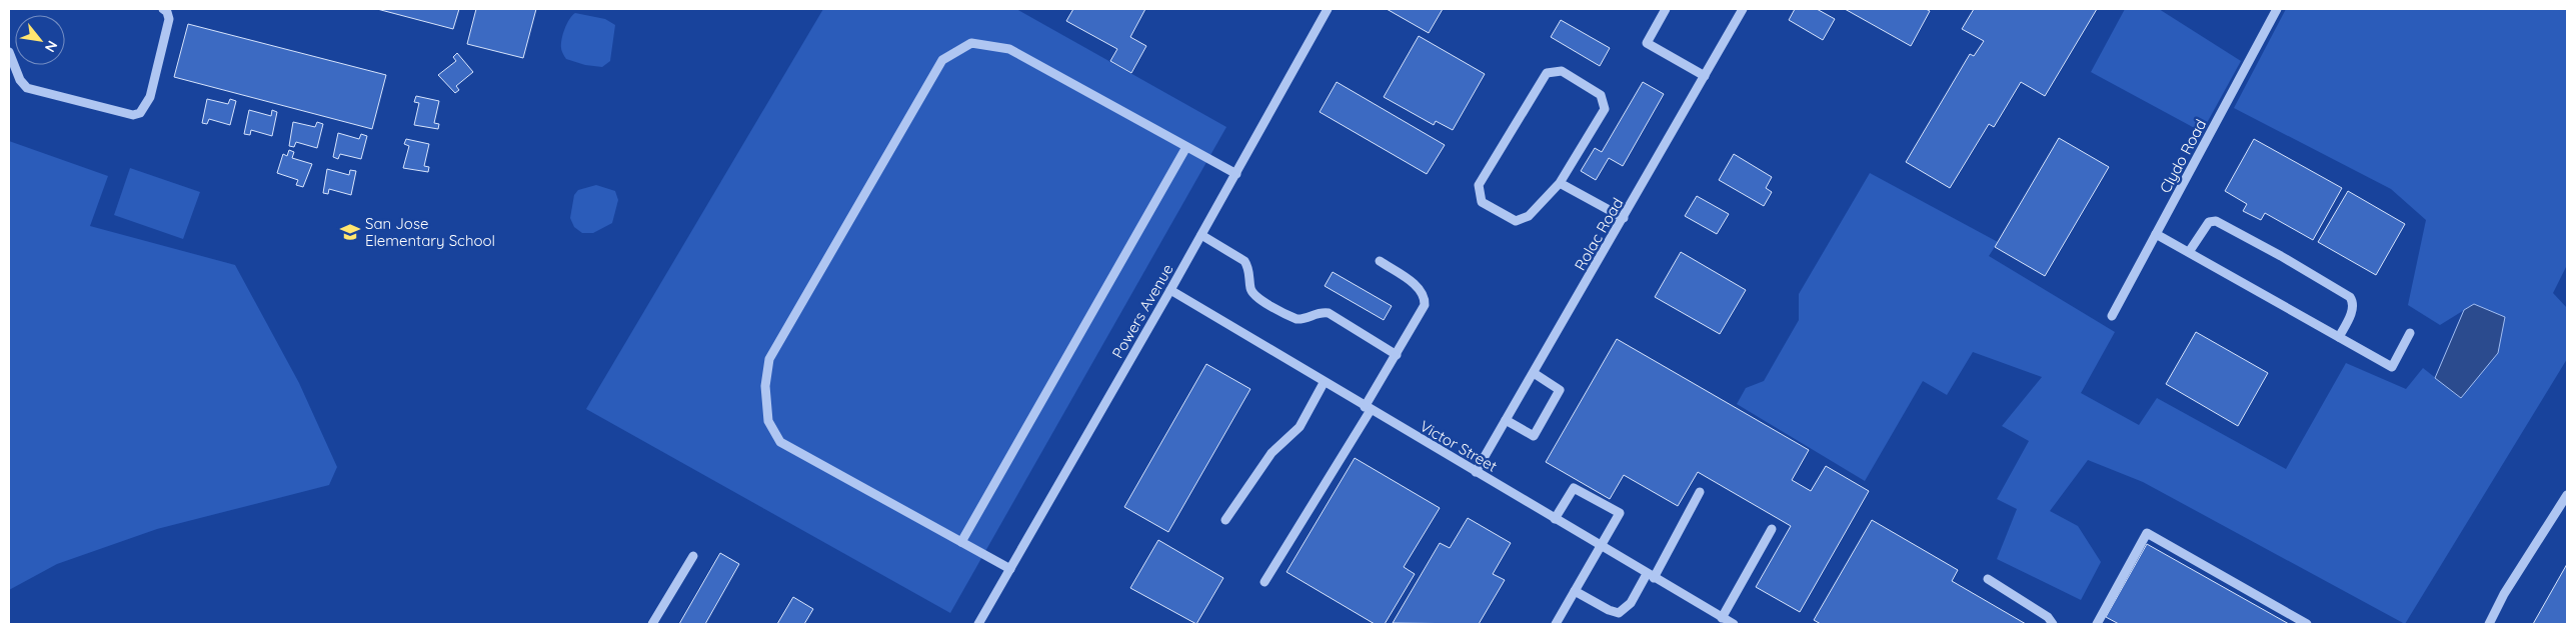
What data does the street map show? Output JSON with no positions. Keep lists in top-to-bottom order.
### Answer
{
  "streets": {
    "street": [
      "Clydo Road",
      "Rolac Road",
      "Powers Avenue",
      "Victor Street"
    ]
  },
  "crossings": [
    ["Rolac Road", "Victor Street"],
    ["Powers Avenue", "Victor Street"]
  ],
  "places": {
    "school or university": ["San Jose Elementary School"]
  },
  "north": "bottom right"
}
